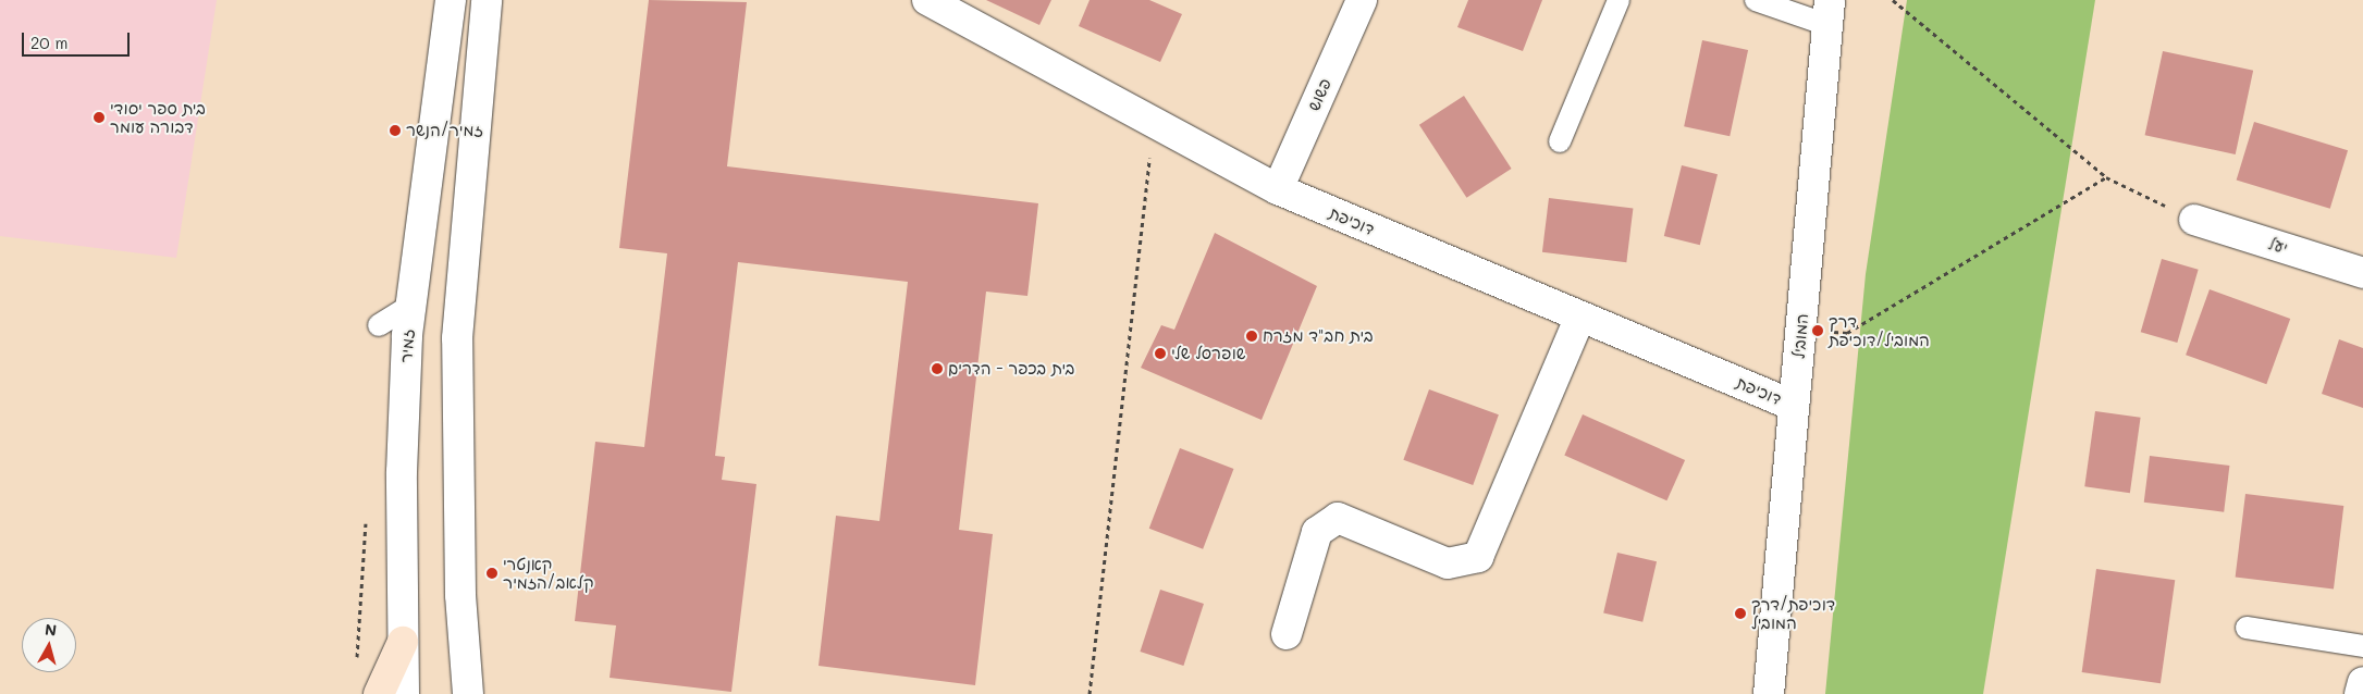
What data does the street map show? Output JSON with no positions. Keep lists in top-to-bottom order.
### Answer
{
  "streets": {
    "street": [
      "פשוש",
      "דוכיפת",
      "יעל",
      "המוביל",
      "זמיר"
    ]
  },
  "crossings": [
    ["פשוש", "דוכיפת"],
    ["דוכיפת", "המוביל"]
  ],
  "places": [
    "בית ספר יסודי דבורה עומר",
    "זמיר/הנשר",
    "דרך המוביל/דוכיפת",
    "בית חב\"ד מזרח",
    "שופרסל שלי",
    "בית בכפר - הדרים",
    "קאנטרי קלאב/הזמיר",
    "דוכיפת/דרך המוביל"
  ],
  "scale_bar": "20 m",
  "north": "top"
}
